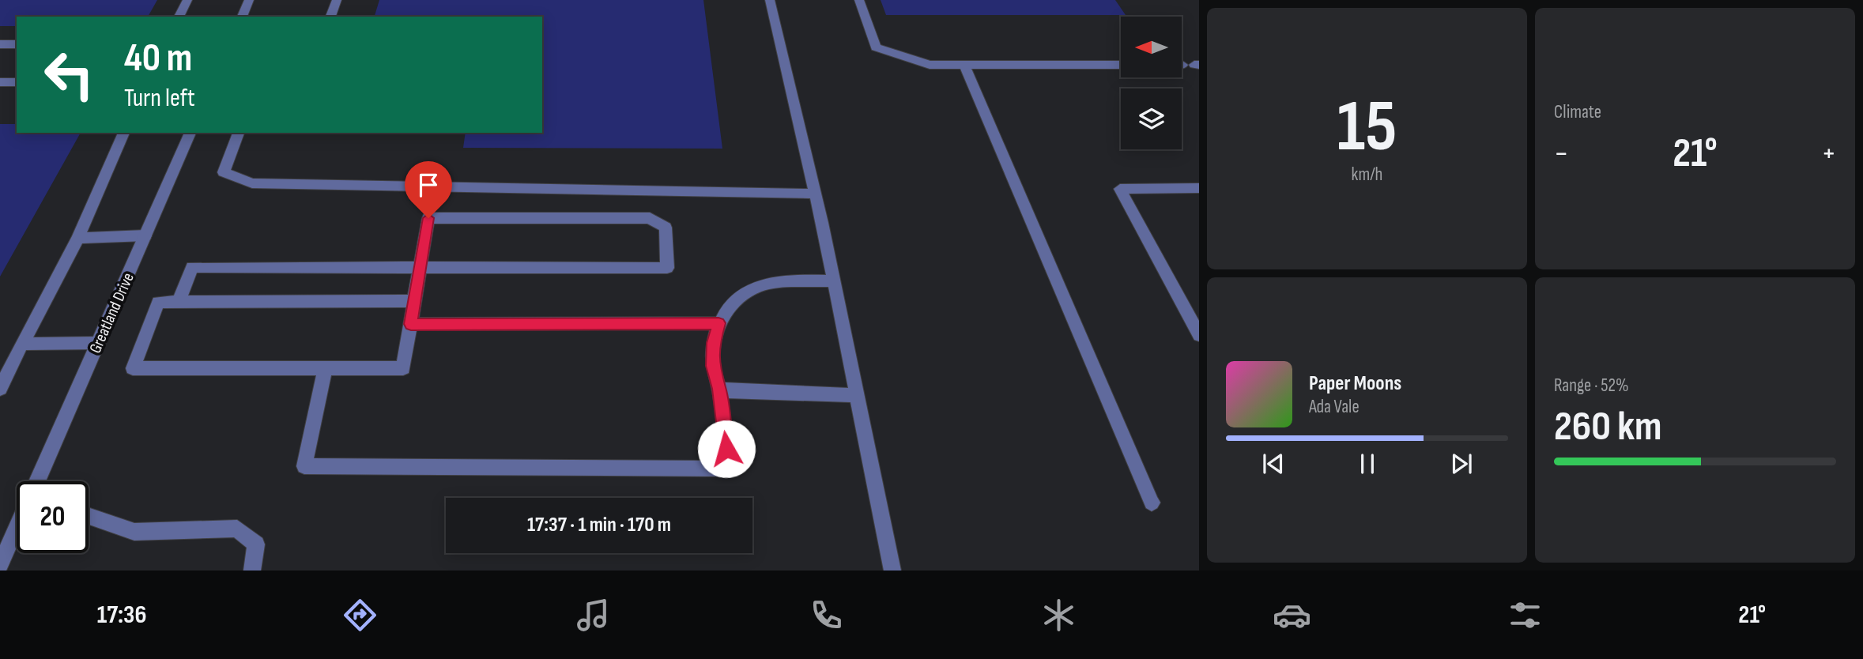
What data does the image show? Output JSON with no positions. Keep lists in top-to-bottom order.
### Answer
{
  "streets": {
    "street": ["Greatland Drive"]
  },
  "north": "left",
  "page": {
    "tile": [
      ["15", "km/h"],
      "Climate",
      ["Range · 52%", "260 km"]
    ],
    "turn": ["40 m", "Turn left"],
    "heat": ["−", "21°", "+"],
    "song": ["Paper Moons", "Ada Vale"],
    "limit": "20",
    "trip": "17:37 · 1 min · 170 m",
    "tabs": ["17:36", "21°"]
  }
}
